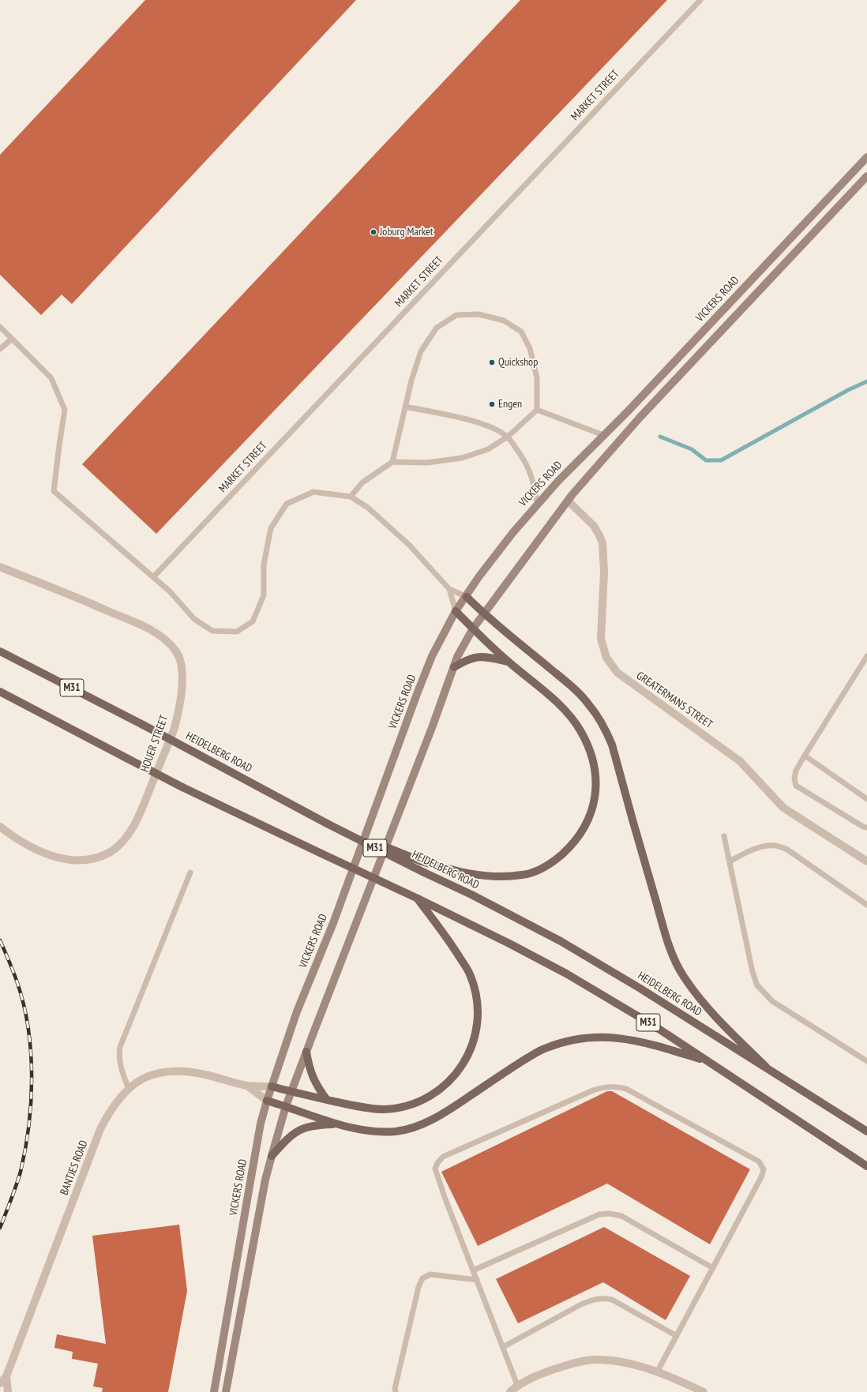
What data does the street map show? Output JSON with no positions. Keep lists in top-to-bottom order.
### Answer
{
  "streets": {
    "main road": ["VICKERS ROAD", "M31", "HEIDELBERG ROAD"],
    "street": ["GREATERMANS STREET", "HOUER STREET", "BANTJES ROAD"],
    "lane": ["MARKET STREET"]
  },
  "crossings": [
    ["VICKERS ROAD", "BANTJES ROAD"]
  ],
  "places": ["Joburg Market", "Quickshop", "Engen"]
}
